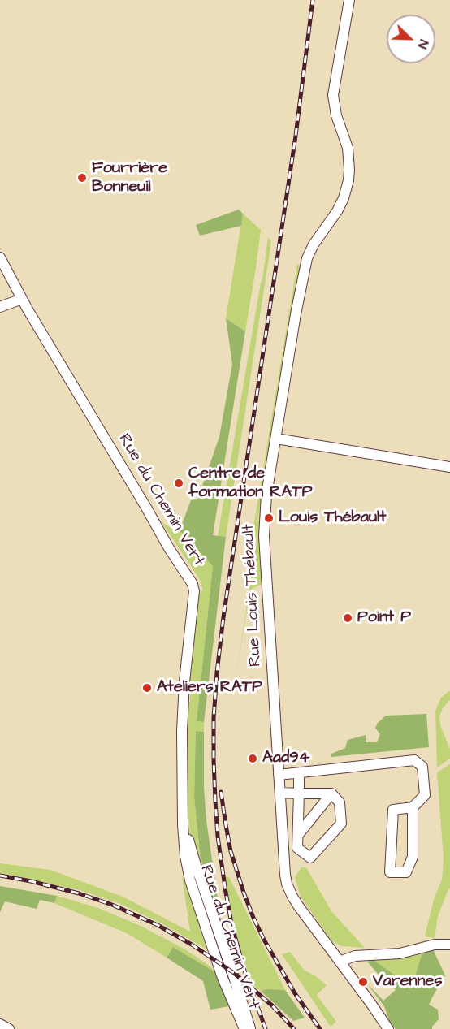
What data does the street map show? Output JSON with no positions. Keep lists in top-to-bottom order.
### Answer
{
  "streets": {
    "street": ["Rue du Chemin Vert", "Rue Louis Thébault"]
  },
  "places": [
    "Fourrière Bonneuil",
    "Centre de formation RATP",
    "Louis Thébault",
    "Point P",
    "Ateliers RATP",
    "Aad94",
    "Varennes"
  ],
  "north": "bottom right"
}
